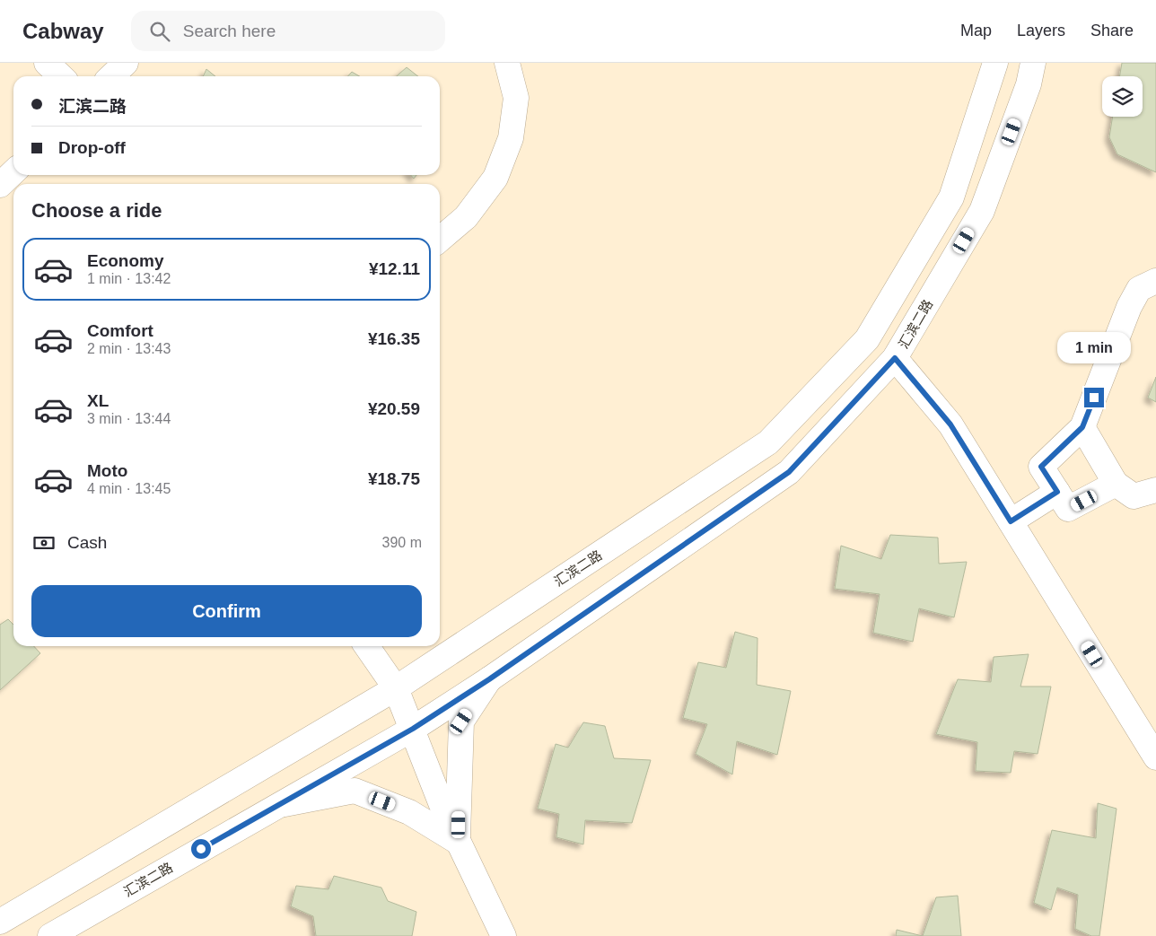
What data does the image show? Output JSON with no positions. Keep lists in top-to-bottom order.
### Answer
{
  "streets": {
    "main road": ["汇滨二路"]
  },
  "page": {
    "header": "Cabway",
    "search": "Search here",
    "nav": ["Map", "Layers", "Share"],
    "banner": ["汇滨二路", "Drop-off"],
    "heading": "Choose a ride",
    "list": [
      {
        "name": "Economy",
        "note": "1 min · 13:42",
        "value": "¥12.11"
      },
      {
        "name": "Comfort",
        "note": "2 min · 13:43",
        "value": "¥16.35"
      },
      {
        "name": "XL",
        "note": "3 min · 13:44",
        "value": "¥20.59"
      },
      {
        "name": "Moto",
        "note": "4 min · 13:45",
        "value": "¥18.75"
      }
    ],
    "bubble": "1 min",
    "pay": ["Cash", "390 m"],
    "buttons": "Confirm"
  }
}
